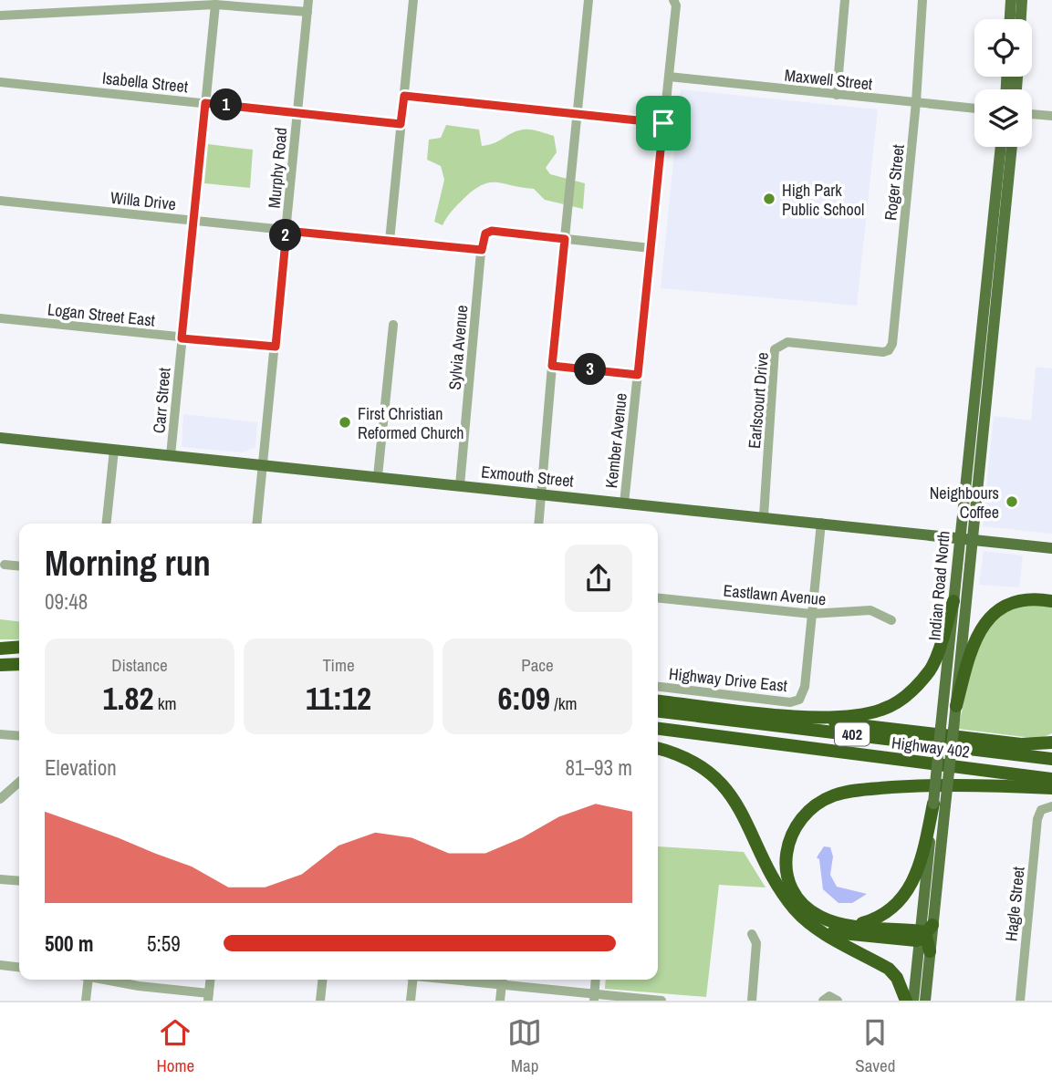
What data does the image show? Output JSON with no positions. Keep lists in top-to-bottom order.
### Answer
{
  "streets": {
    "highway": ["402", "Highway 402"],
    "main road": ["Exmouth Street", "Indian Road North"],
    "street": [
      "Maxwell Street",
      "Isabella Street",
      "Murphy Road",
      "Roger Street",
      "Willa Drive",
      "Logan Street East",
      "Sylvia Avenue",
      "Carr Street",
      "Earlscourt Drive",
      "Kember Avenue",
      "Eastlawn Avenue",
      "Highway Drive East",
      "Hagle Street"
    ]
  },
  "crossings": [
    ["Maxwell Street", "Roger Street"],
    ["Maxwell Street", "Kember Avenue"],
    ["Isabella Street", "Murphy Road"],
    ["Isabella Street", "Carr Street"],
    ["Murphy Road", "Willa Drive"],
    ["Murphy Road", "Logan Street East"],
    ["Murphy Road", "Exmouth Street"],
    ["Roger Street", "Earlscourt Drive"],
    ["Willa Drive", "Sylvia Avenue"],
    ["Willa Drive", "Carr Street"],
    ["Logan Street East", "Carr Street"],
    ["Sylvia Avenue", "Exmouth Street"],
    ["Carr Street", "Exmouth Street"],
    ["Earlscourt Drive", "Exmouth Street"],
    ["Kember Avenue", "Exmouth Street"],
    ["Exmouth Street", "Indian Road North"],
    ["Eastlawn Avenue", "Highway Drive East"]
  ],
  "places": ["High Park Public School", "First Christian Reformed Church", "Neighbours Coffee"],
  "page": {
    "pins": ["1", "2", "3"],
    "heading": ["Morning run", "09:48"],
    "stats": [
      ["Distance", "1.82 km"],
      ["Time", "11:12"],
      ["Pace", "6:09 /km"]
    ],
    "chart": ["Elevation", "81–93 m"],
    "list": [
      {
        "name": "500 m",
        "note": "5:59"
      }
    ],
    "tabs": ["Home", "Map", "Saved"]
  }
}
